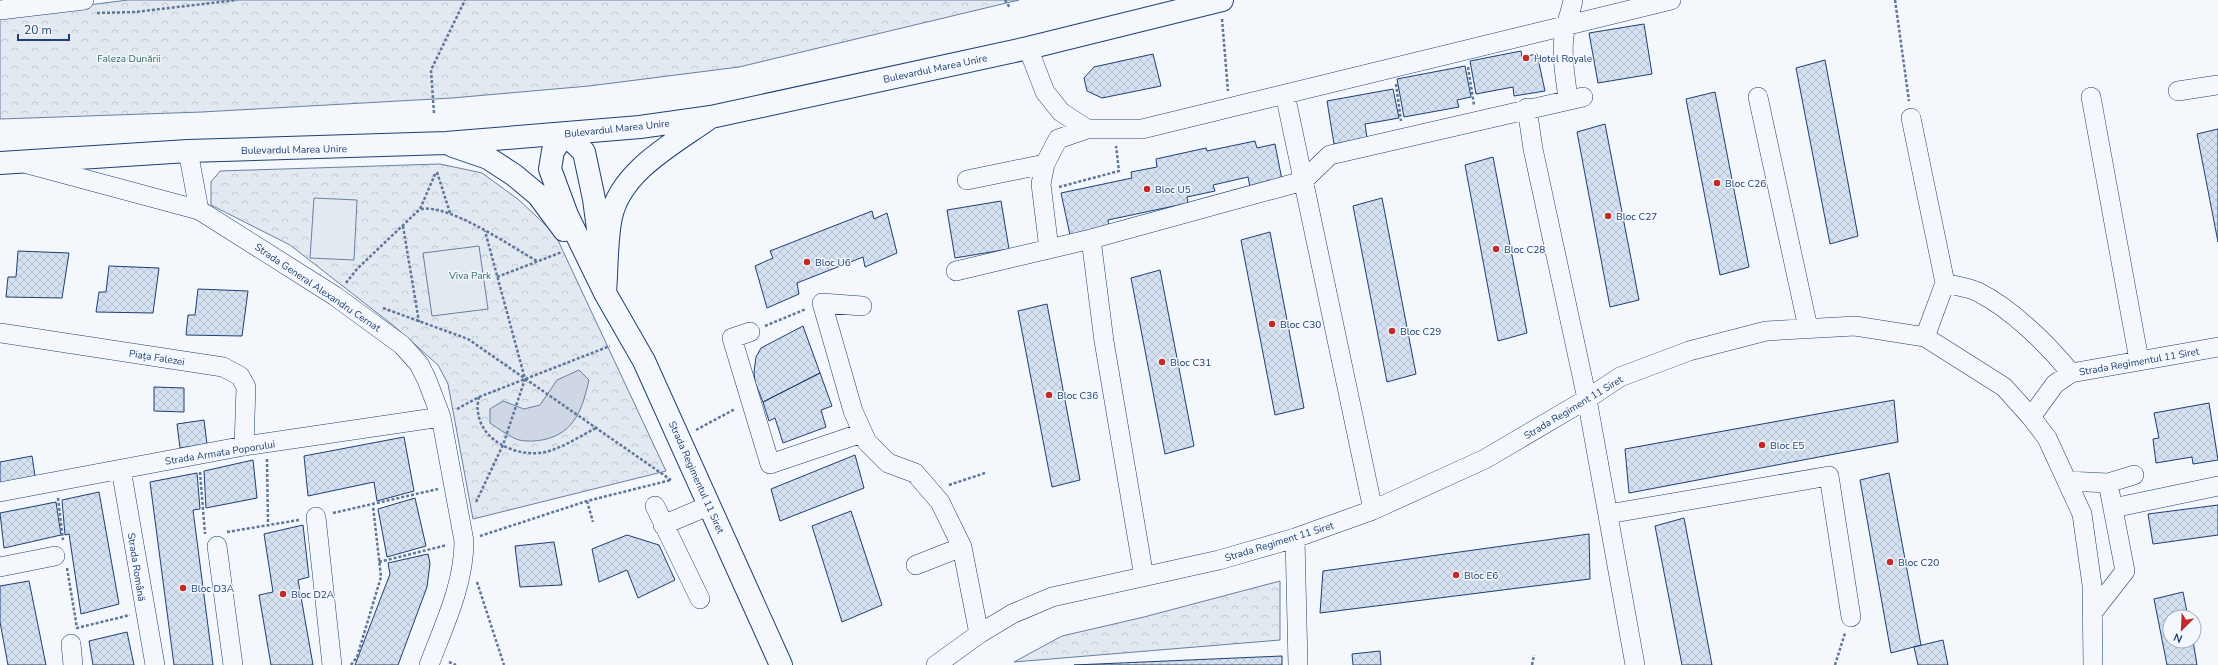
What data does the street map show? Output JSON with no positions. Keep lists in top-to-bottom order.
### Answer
{
  "streets": {
    "main road": ["Bulevardul Marea Unire", "Strada Regimentul 11 Siret"],
    "street": [
      "Strada General Alexandru Cernat",
      "Piața Falezei",
      "Strada Regiment 11 Siret",
      "Strada Armata Poporului",
      "Strada Română"
    ]
  },
  "crossings": [
    ["Bulevardul Marea Unire", "Strada General Alexandru Cernat"],
    ["Strada General Alexandru Cernat", "Strada Armata Poporului"],
    ["Piața Falezei", "Strada Armata Poporului"],
    ["Strada Regimentul 11 Siret", "Strada Regiment 11 Siret"],
    ["Strada Armata Poporului", "Strada Română"]
  ],
  "parks": ["Faleza Dunării", "Viva Park"],
  "places": [
    "Hotel Royale",
    "Bloc C26",
    "Bloc U5",
    "Bloc C27",
    "Bloc C28",
    "Bloc U6",
    "Bloc C30",
    "Bloc C29",
    "Bloc C31",
    "Bloc C36",
    "Bloc E5",
    "Bloc C20",
    "Bloc E6",
    "Bloc D3A",
    "Bloc D2A"
  ],
  "scale_bar": "20 m",
  "north": "bottom left"
}
